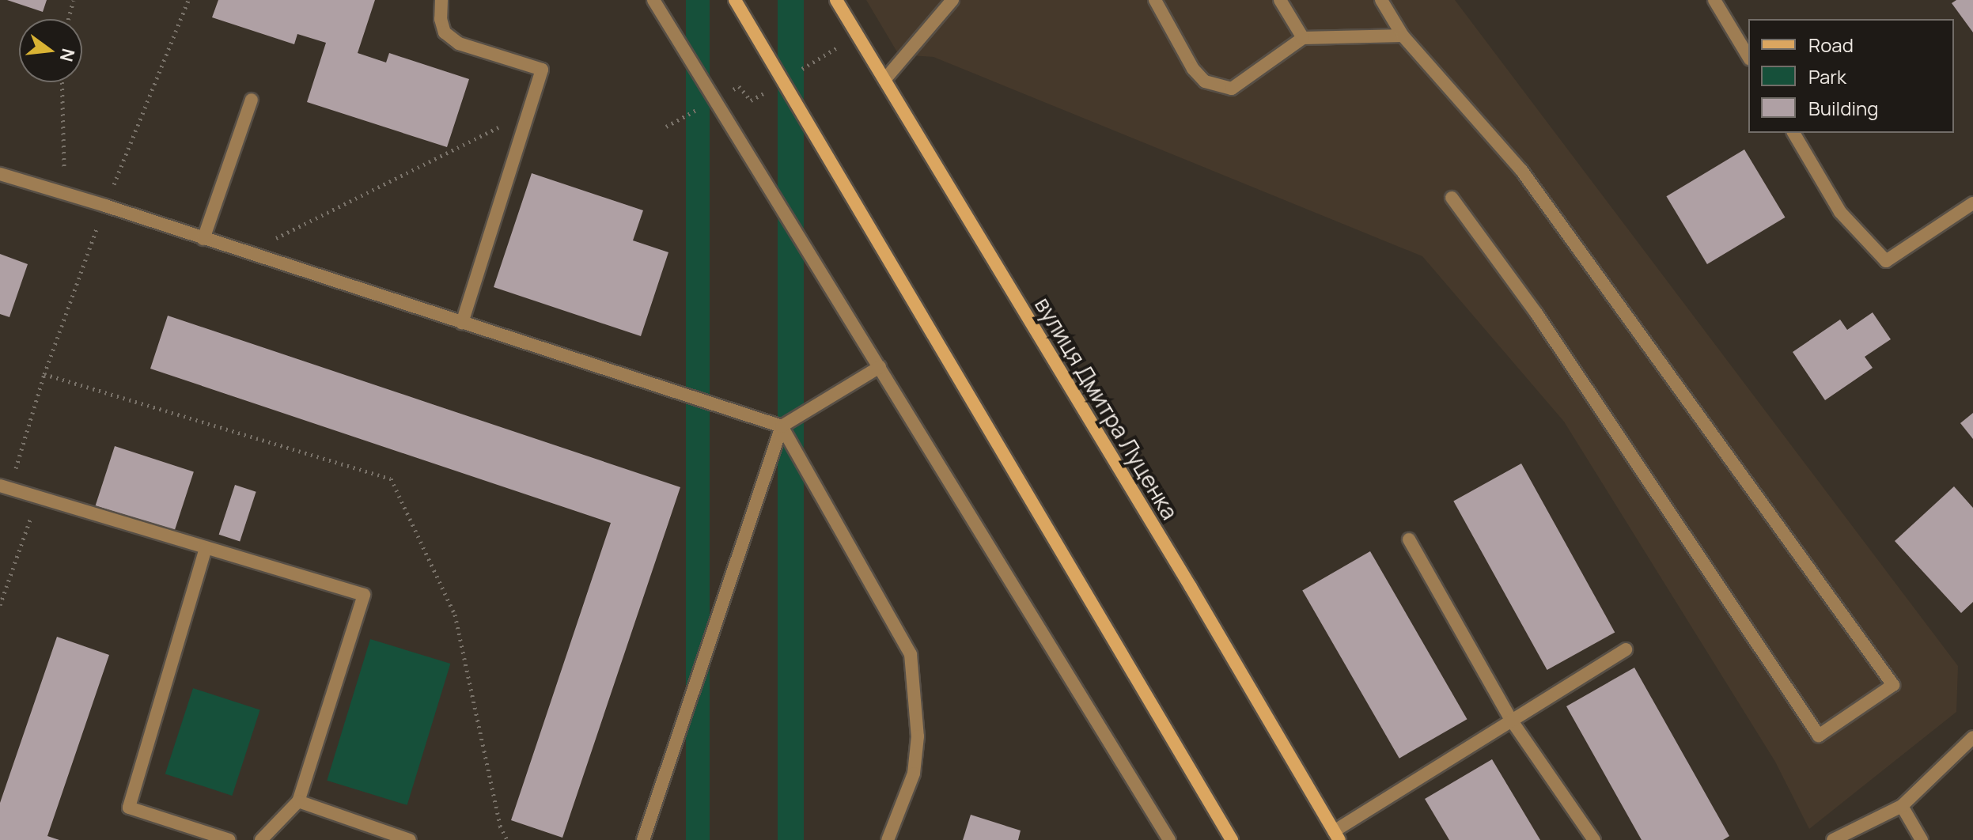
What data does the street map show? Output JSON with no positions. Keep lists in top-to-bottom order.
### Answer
{
  "streets": {
    "main road": ["вулиця Дмитра Луценка"]
  },
  "legend": ["Road", "Park", "Building"],
  "north": "right"
}
